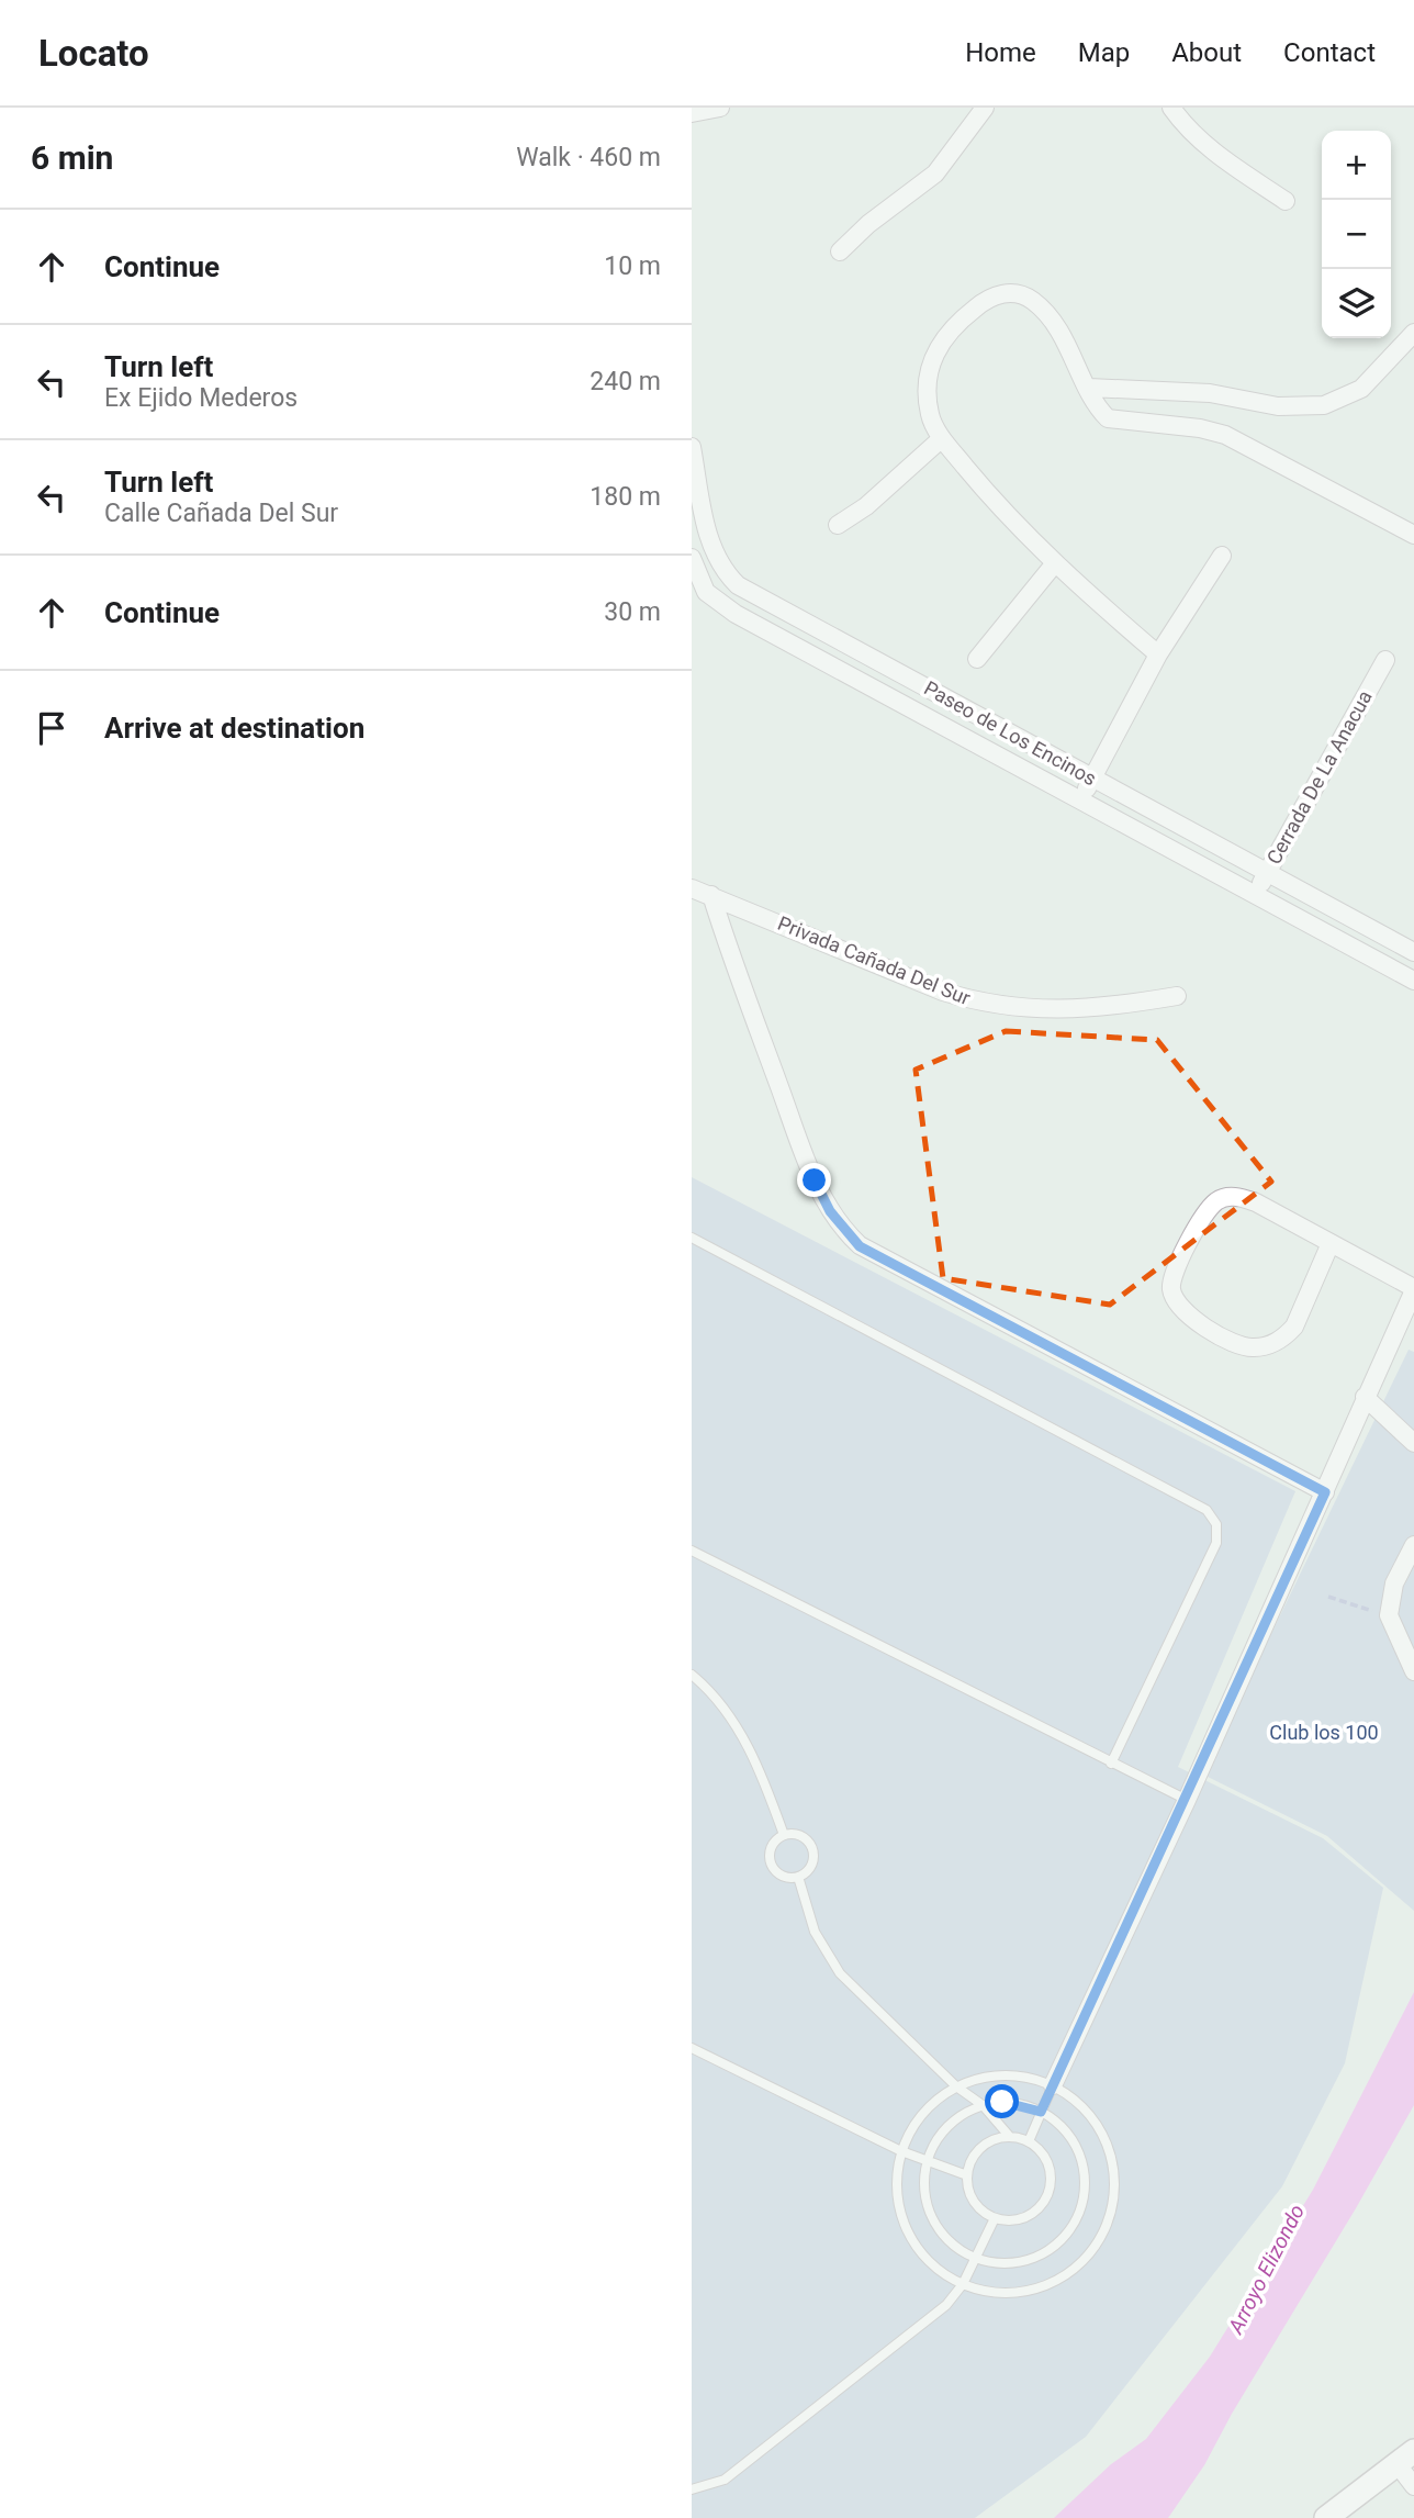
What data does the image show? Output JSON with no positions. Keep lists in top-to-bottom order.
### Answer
{
  "streets": {
    "street": ["Paseo de Los Encinos", "Cerrada De La Anacua", "Privada Cañada Del Sur"]
  },
  "crossings": [
    ["Paseo de Los Encinos", "Cerrada De La Anacua"]
  ],
  "water": ["Arroyo Elizondo"],
  "parks": ["Club los 100"],
  "page": {
    "header": "Locato",
    "nav": [
      "Home",
      "Map",
      "About",
      "Contact"
    ],
    "heading": ["6 min", "Walk · 460 m"],
    "map_buttons": ["+", "−"],
    "list": [
      ["Continue", "10 m"],
      ["Turn left", "Ex Ejido Mederos", "240 m"],
      ["Turn left", "Calle Cañada Del Sur", "180 m"],
      ["Continue", "30 m"],
      "Arrive at destination"
    ]
  }
}
